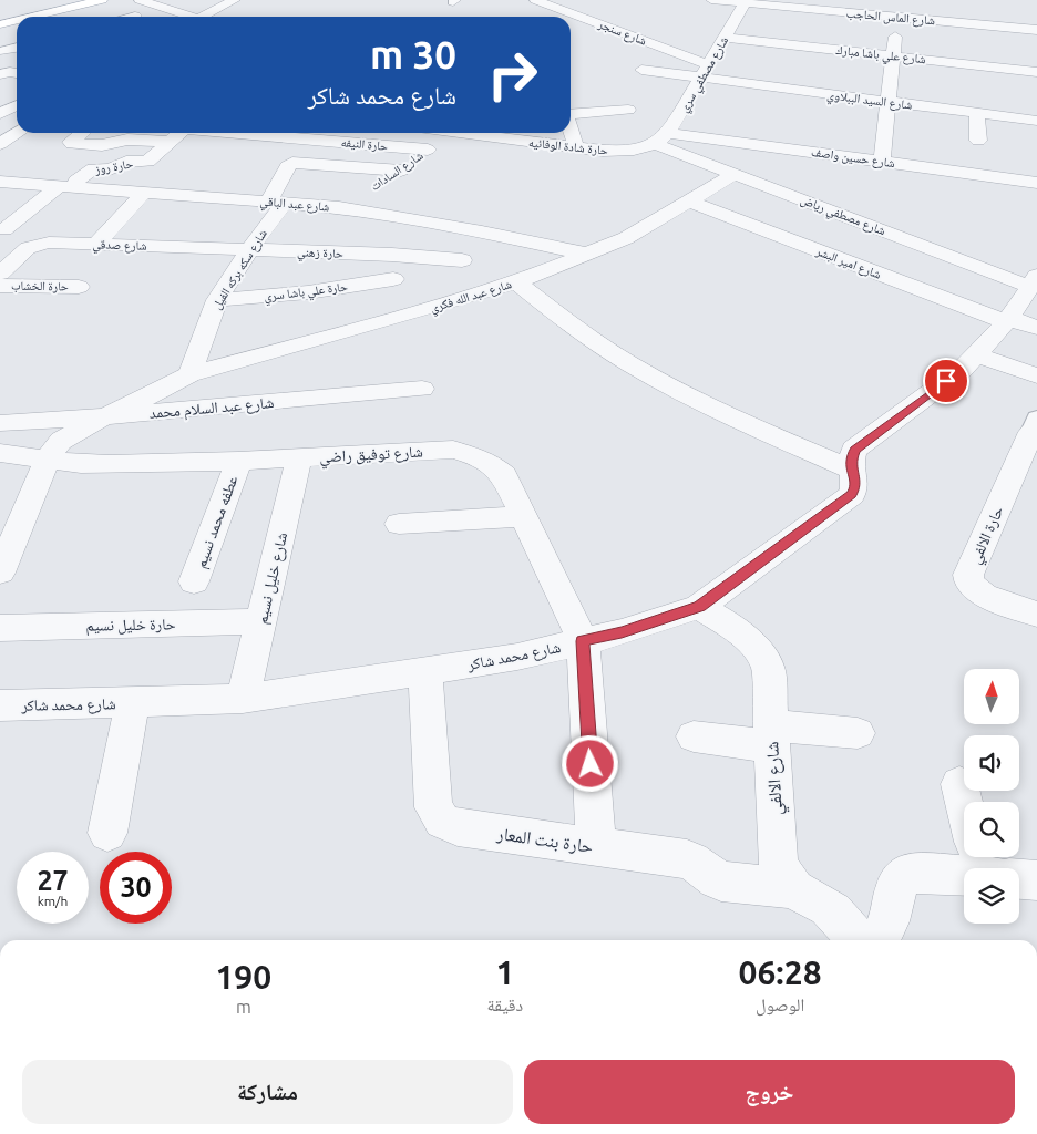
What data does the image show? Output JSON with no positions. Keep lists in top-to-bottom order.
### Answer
{
  "streets": {
    "street": [
      "شارع الماس الحاجب",
      "شارع سنجر",
      "شارع علي باشا مبارك",
      "شارع مصطفي سري",
      "شارع السيد الببلاوي",
      "حارة النيفه",
      "حارة شادة الوفائيه",
      "شارع حسين واصف",
      "حارة روز",
      "شارع السادات",
      "شارع عبد الباقي",
      "شارع مصطفي رياض",
      "شارع صدقي",
      "حارة زهني",
      "شارع امير البشر",
      "شارع سكه بركه الفيل",
      "حارة الخشاب",
      "حارة علي باشا سري",
      "شارع عبد الله فكري",
      "شارع عبد السلام محمد",
      "شارع توفيق راضي",
      "عطفه محمد نسيم",
      "حارة الالفي",
      "شارع خليل نسيم",
      "حارة خليل نسيم",
      "شارع محمد شاكر",
      "شارع الالفي",
      "حارة بنت المعار"
    ]
  },
  "crossings": [
    ["شارع الماس الحاجب", "شارع مصطفي سري"],
    ["شارع سنجر", "شارع مصطفي سري"],
    ["شارع سنجر", "شارع السيد الببلاوي"],
    ["شارع علي باشا مبارك", "شارع مصطفي سري"],
    ["شارع مصطفي سري", "شارع السيد الببلاوي"],
    ["شارع مصطفي سري", "حارة شادة الوفائيه"],
    ["شارع مصطفي سري", "شارع حسين واصف"],
    ["شارع مصطفي سري", "شارع مصطفي رياض"],
    ["حارة النيفه", "شارع السادات"],
    ["حارة شادة الوفائيه", "شارع حسين واصف"],
    ["حارة شادة الوفائيه", "شارع مصطفي رياض"],
    ["شارع حسين واصف", "شارع مصطفي رياض"],
    ["حارة روز", "شارع عبد الباقي"],
    ["شارع السادات", "شارع عبد الباقي"],
    ["شارع عبد الباقي", "شارع سكه بركه الفيل"],
    ["شارع عبد الباقي", "شارع عبد الله فكري"],
    ["شارع مصطفي رياض", "شارع عبد الله فكري"],
    ["شارع مصطفي رياض", "شارع محمد شاكر"],
    ["شارع صدقي", "حارة زهني"],
    ["شارع صدقي", "شارع سكه بركه الفيل"],
    ["حارة زهني", "شارع سكه بركه الفيل"],
    ["شارع امير البشر", "شارع عبد الله فكري"],
    ["شارع امير البشر", "شارع محمد شاكر"],
    ["شارع سكه بركه الفيل", "حارة علي باشا سري"],
    ["شارع سكه بركه الفيل", "شارع عبد الله فكري"],
    ["شارع توفيق راضي", "عطفه محمد نسيم"],
    ["شارع توفيق راضي", "شارع خليل نسيم"],
    ["شارع توفيق راضي", "شارع محمد شاكر"],
    ["شارع خليل نسيم", "حارة خليل نسيم"],
    ["شارع خليل نسيم", "شارع محمد شاكر"],
    ["شارع محمد شاكر", "شارع الالفي"],
    ["شارع محمد شاكر", "حارة بنت المعار"],
    ["شارع الالفي", "حارة بنت المعار"]
  ],
  "north": "top",
  "page": {
    "turn": ["30 m", "شارع محمد شاكر"],
    "speed": "27 km/h",
    "limit": "30",
    "eta": [
      "06:28",
      "الوصول",
      "1",
      "دقيقة",
      "190",
      "m"
    ],
    "buttons": ["خروج", "مشاركة"]
  }
}
